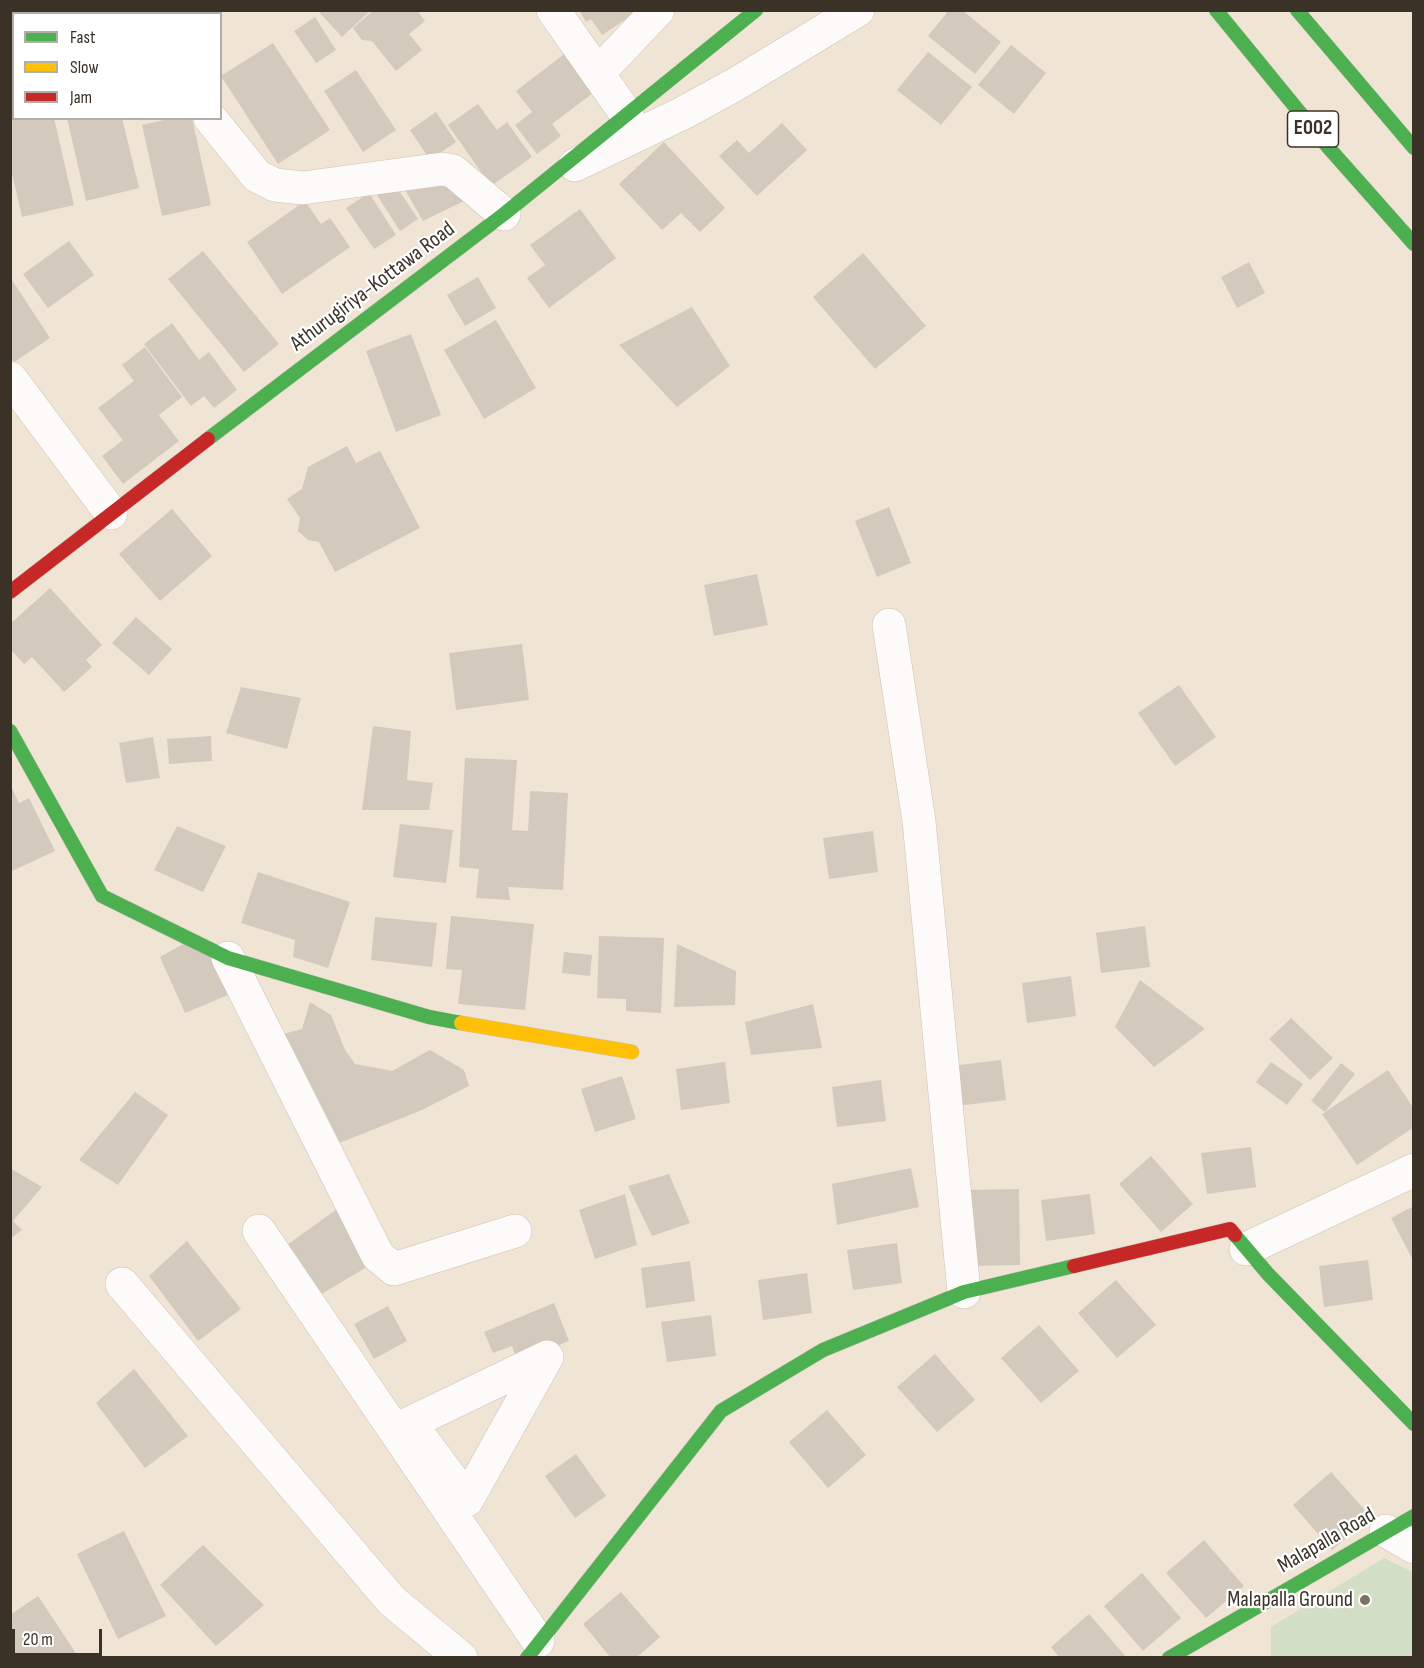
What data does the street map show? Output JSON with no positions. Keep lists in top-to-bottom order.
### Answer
{
  "streets": {
    "main road": ["E002", "Athurugiriya-Kottawa Road", "Malapalla Road"]
  },
  "places": ["Malapalla Ground"],
  "legend": ["Fast", "Slow", "Jam"],
  "scale_bar": "20 m"
}
